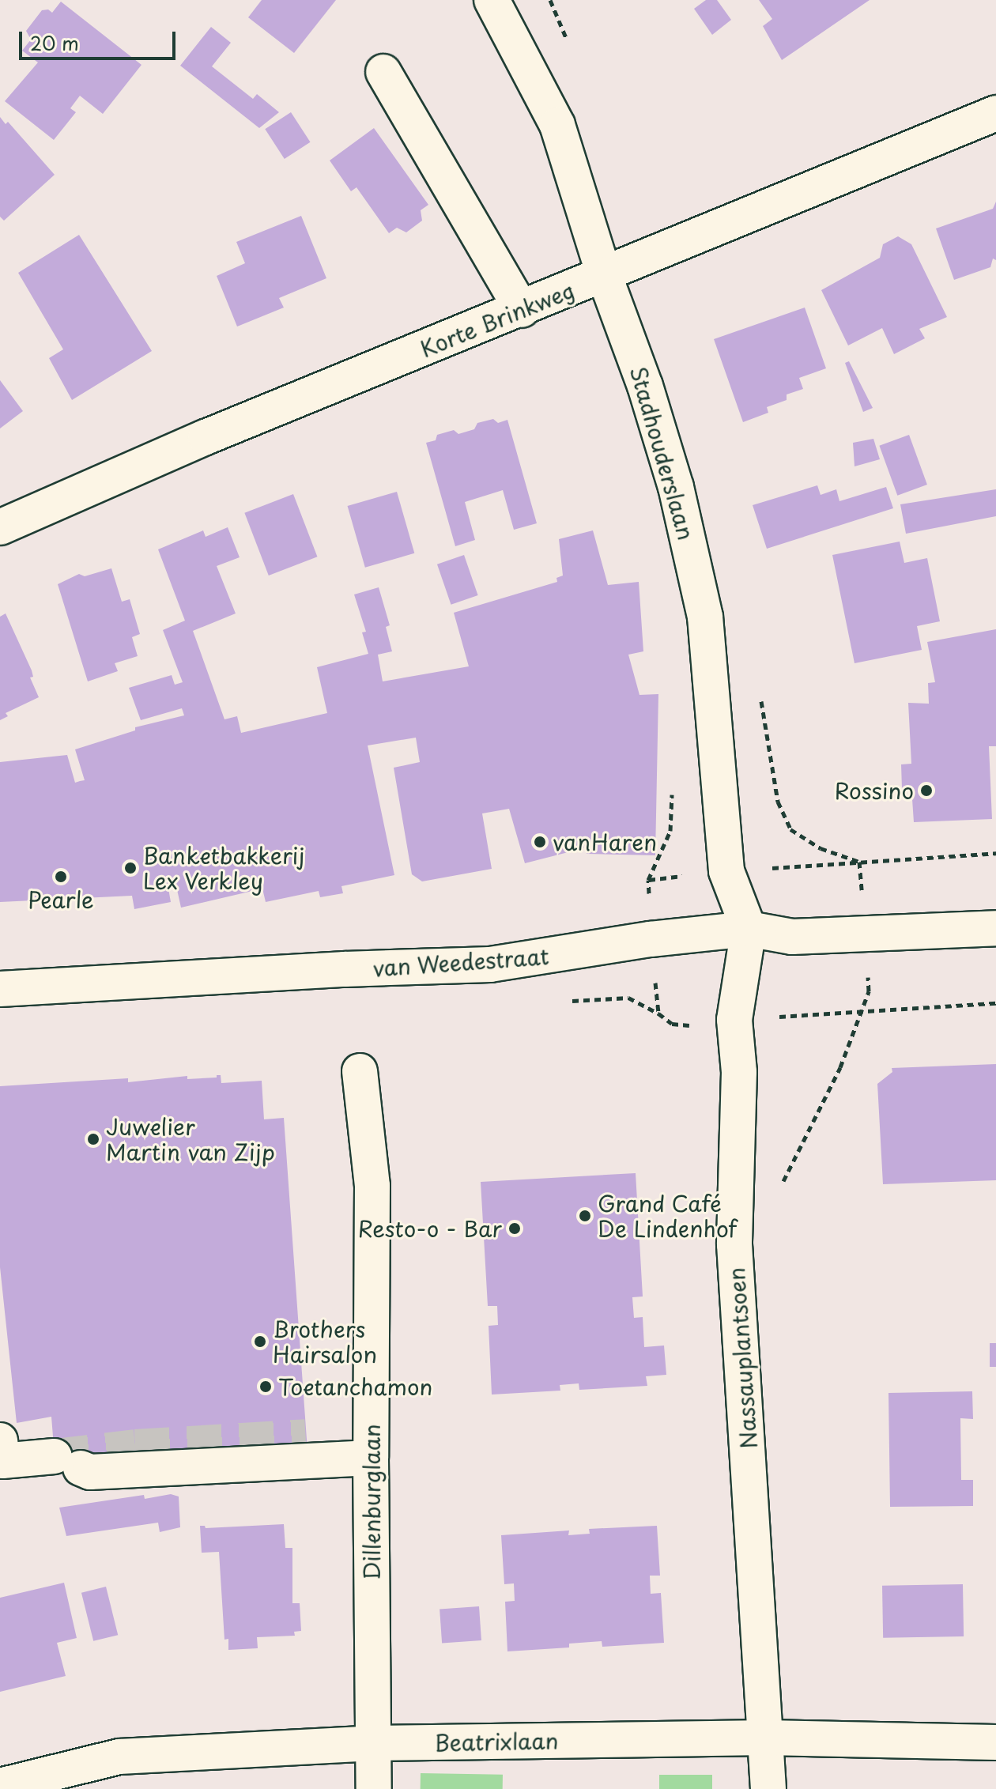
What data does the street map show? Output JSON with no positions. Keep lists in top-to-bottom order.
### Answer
{
  "streets": {
    "street": [
      "Korte Brinkweg",
      "Stadhouderslaan",
      "van Weedestraat",
      "Nassauplantsoen",
      "Dillenburglaan",
      "Beatrixlaan"
    ]
  },
  "crossings": [
    ["Korte Brinkweg", "Stadhouderslaan"],
    ["Stadhouderslaan", "van Weedestraat"],
    ["Stadhouderslaan", "Nassauplantsoen"],
    ["van Weedestraat", "Nassauplantsoen"],
    ["Nassauplantsoen", "Beatrixlaan"],
    ["Dillenburglaan", "Beatrixlaan"]
  ],
  "places": [
    "Rossino",
    "vanHaren",
    "Banketbakkerij Lex Verkley",
    "Pearle",
    "Juwelier Martin van Zijp",
    "Grand Café De Lindenhof",
    "Resto-o - Bar",
    "Brothers Hairsalon",
    "Toetanchamon"
  ],
  "scale_bar": "20 m"
}
